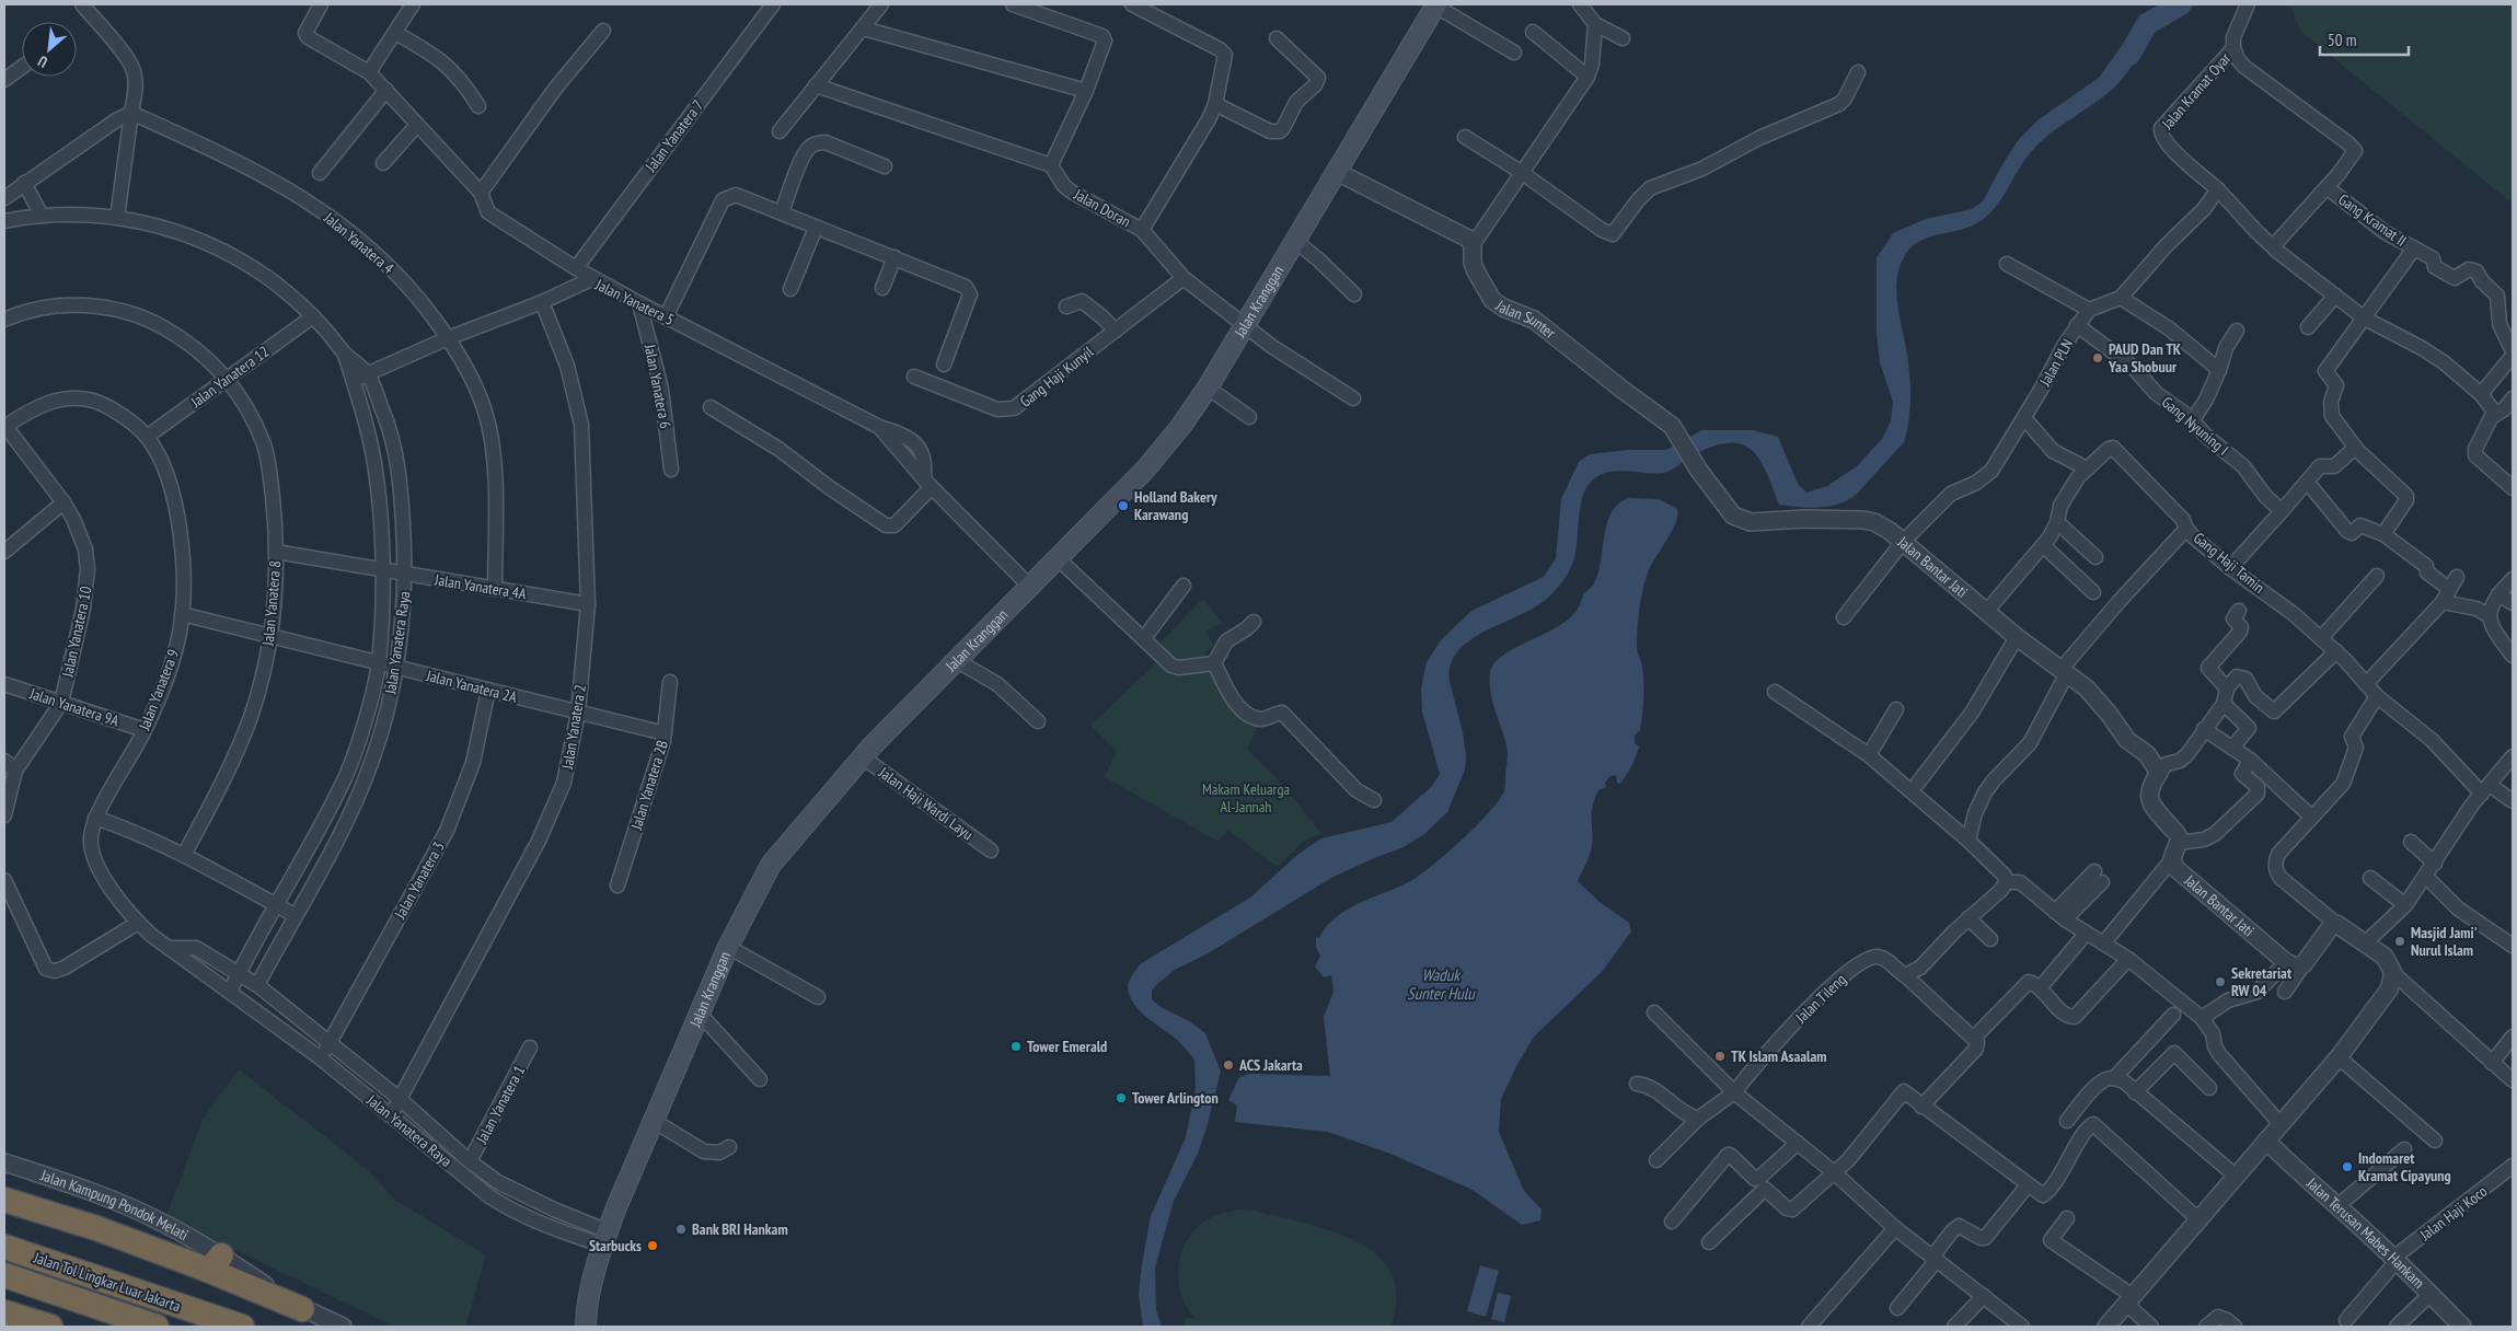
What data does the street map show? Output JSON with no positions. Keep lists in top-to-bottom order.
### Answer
{
  "streets": {
    "highway": ["Jalan Tol Lingkar Luar Jakarta"],
    "main road": ["Jalan Kranggan"],
    "street": [
      "Jalan Kramat Oyar",
      "Jalan Yanatera 7",
      "Jalan Doran",
      "Gang Kramat II",
      "Jalan Yanatera 4",
      "Jalan Yanatera 5",
      "Jalan Sunter",
      "Jalan PLN",
      "Jalan Yanatera 12",
      "Gang Haji Kunyil",
      "Jalan Yanatera 6",
      "Gang Nyuning I",
      "Gang Haji Tamin",
      "Jalan Bantar Jati",
      "Jalan Yanatera 4A",
      "Jalan Yanatera 8",
      "Jalan Yanatera 10",
      "Jalan Yanatera Raya",
      "Jalan Yanatera 2A",
      "Jalan Yanatera 9",
      "Jalan Yanatera 9A",
      "Jalan Yanatera 2",
      "Jalan Yanatera 2B",
      "Jalan Haji Wardi Layu",
      "Jalan Yanatera 3",
      "Jalan Tileng",
      "Jalan Yanatera 1",
      "Jalan Kampung Pondok Melati",
      "Jalan Haji Koco",
      "Jalan Terusan Mabes Hankam"
    ]
  },
  "crossings": [
    ["Jalan Doran", "Jalan Kranggan"],
    ["Jalan Doran", "Gang Haji Kunyil"],
    ["Jalan Yanatera 4", "Jalan Yanatera 5"],
    ["Jalan Yanatera 4", "Jalan Yanatera 4A"],
    ["Jalan Kranggan", "Jalan Yanatera Raya"],
    ["Jalan Kranggan", "Jalan Haji Wardi Layu"],
    ["Jalan Yanatera 5", "Jalan Yanatera 6"],
    ["Jalan Yanatera 5", "Jalan Yanatera Raya"],
    ["Jalan Yanatera 5", "Jalan Yanatera 2"],
    ["Jalan Sunter", "Jalan Bantar Jati"],
    ["Jalan PLN", "Gang Nyuning I"],
    ["Jalan PLN", "Jalan Bantar Jati"],
    ["Jalan Yanatera 12", "Jalan Yanatera 8"],
    ["Jalan Yanatera 12", "Jalan Yanatera Raya"],
    ["Jalan Yanatera 12", "Jalan Yanatera 9"],
    ["Gang Haji Tamin", "Jalan Bantar Jati"],
    ["Jalan Yanatera 4A", "Jalan Yanatera 8"],
    ["Jalan Yanatera 4A", "Jalan Yanatera Raya"],
    ["Jalan Yanatera 4A", "Jalan Yanatera 2"],
    ["Jalan Yanatera 8", "Jalan Yanatera 2A"],
    ["Jalan Yanatera 10", "Jalan Yanatera 9"],
    ["Jalan Yanatera 10", "Jalan Yanatera 9A"],
    ["Jalan Yanatera Raya", "Jalan Yanatera 2A"],
    ["Jalan Yanatera Raya", "Jalan Yanatera 9"],
    ["Jalan Yanatera Raya", "Jalan Yanatera 2"],
    ["Jalan Yanatera Raya", "Jalan Yanatera 3"],
    ["Jalan Yanatera Raya", "Jalan Yanatera 1"],
    ["Jalan Yanatera 2A", "Jalan Yanatera 9"],
    ["Jalan Yanatera 2A", "Jalan Yanatera 2"],
    ["Jalan Yanatera 2A", "Jalan Yanatera 2B"],
    ["Jalan Yanatera 2A", "Jalan Yanatera 3"],
    ["Jalan Yanatera 9", "Jalan Yanatera 9A"],
    ["Jalan Haji Koco", "Jalan Terusan Mabes Hankam"]
  ],
  "water": ["Waduk Sunter Hulu"],
  "parks": ["Makam Keluarga Al-Jannah"],
  "places": [
    "PAUD Dan TK Yaa Shobuur",
    "Holland Bakery Karawang",
    "Masjid Jami' Nurul Islam",
    "Sekretariat RW 04",
    "Tower Emerald",
    "TK Islam Asaalam",
    "ACS Jakarta",
    "Tower Arlington",
    "Indomaret Kramat Cipayung",
    "Bank BRI Hankam",
    "Starbucks"
  ],
  "scale_bar": "50 m",
  "north": "bottom left"
}
